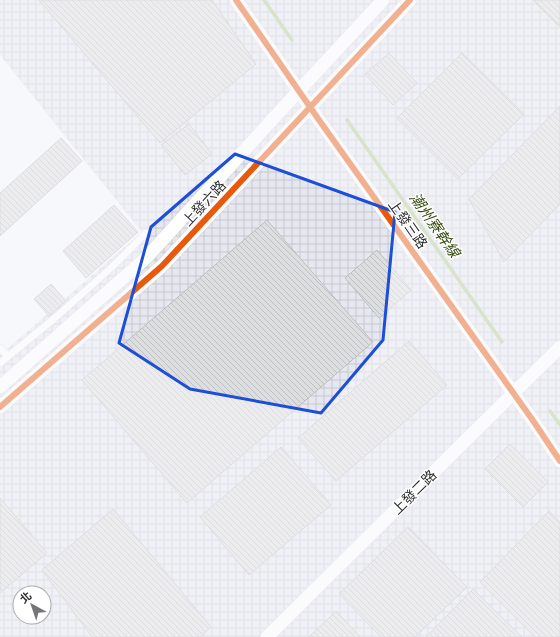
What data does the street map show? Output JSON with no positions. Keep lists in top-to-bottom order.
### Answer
{
  "streets": {
    "street": ["上發六路", "上發三路", "上發二路"]
  },
  "crossings": [
    ["上發六路", "上發三路"],
    ["上發三路", "上發二路"]
  ],
  "water": ["潮州寮幹線"],
  "north": "top left"
}
